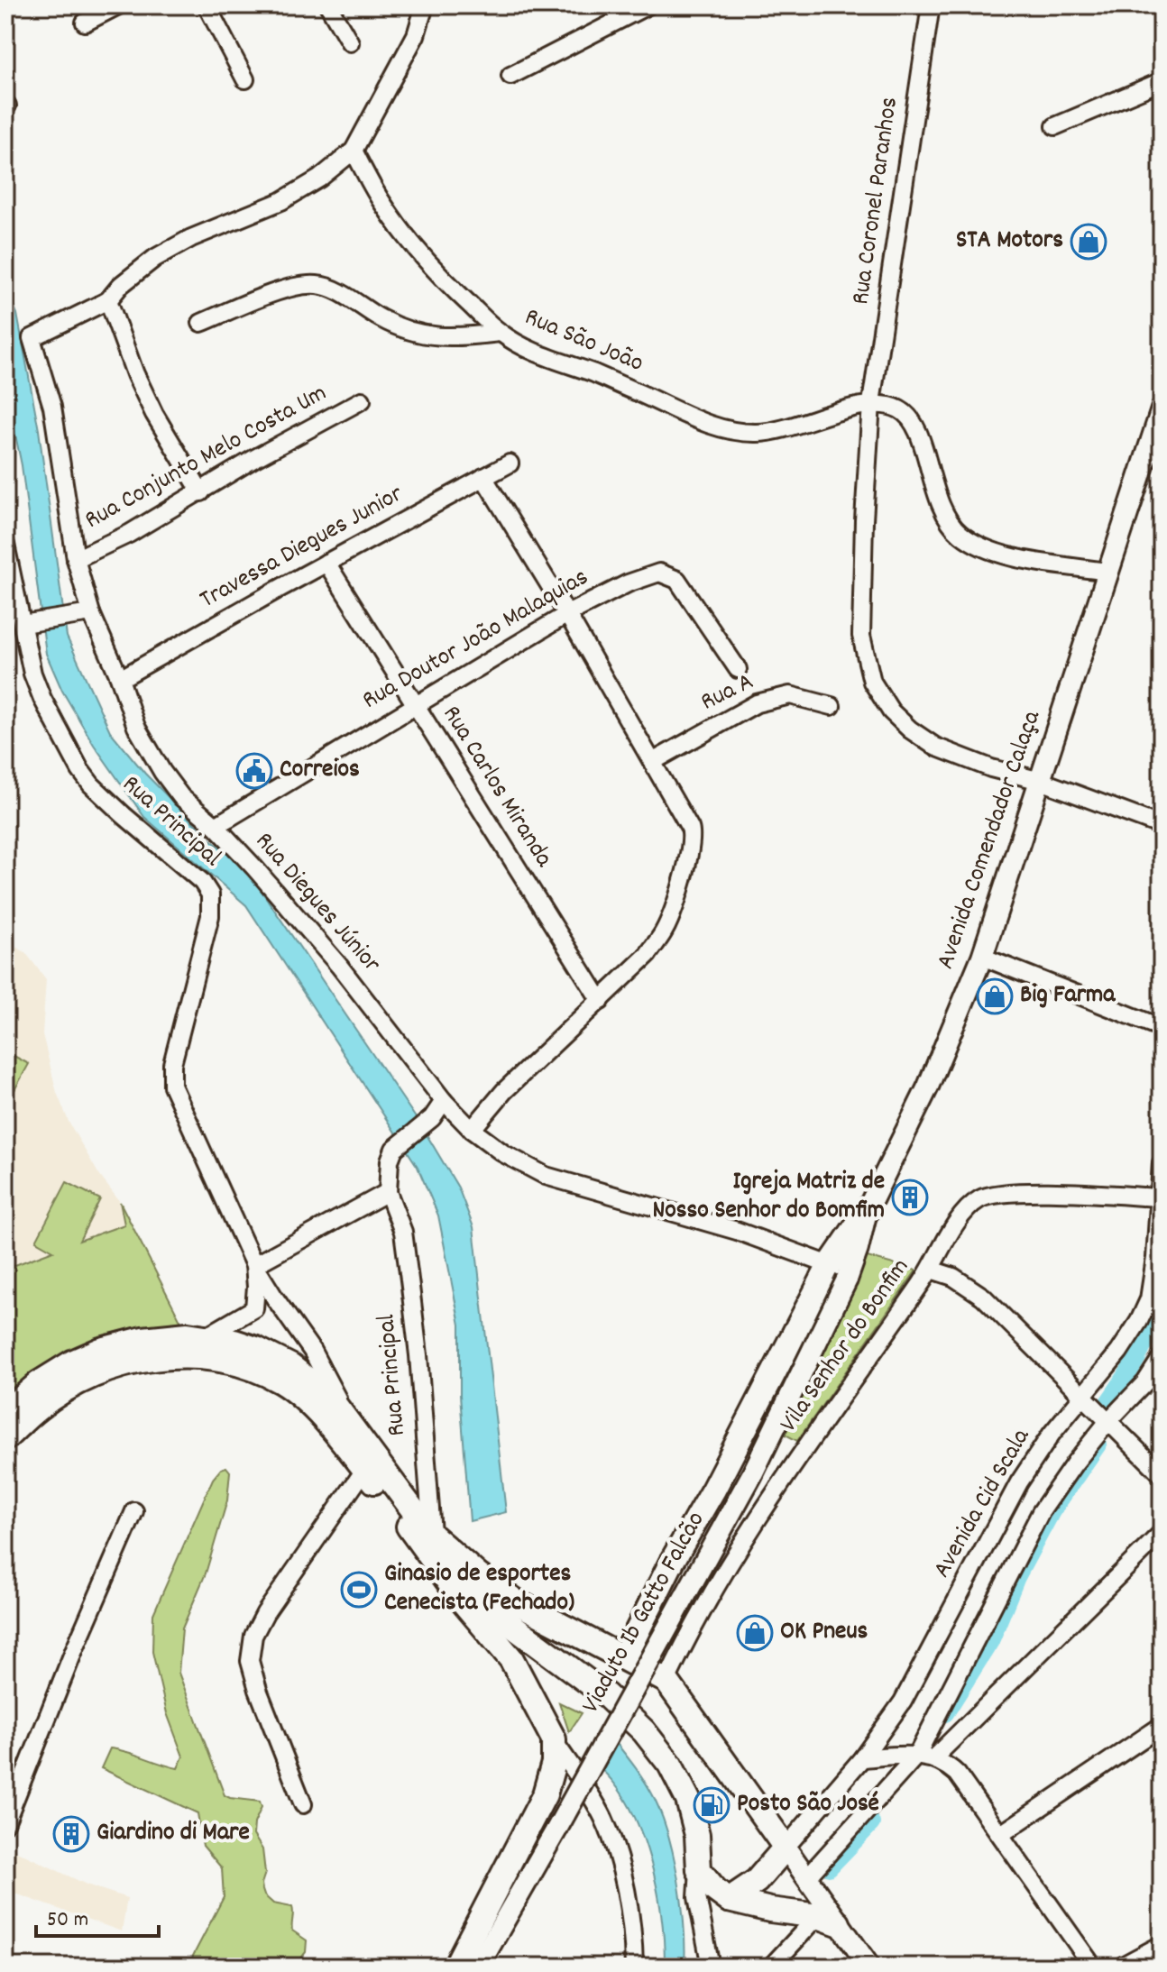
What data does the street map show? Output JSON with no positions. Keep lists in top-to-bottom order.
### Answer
{
  "streets": {
    "main road": ["Avenida Comendador Calaça", "Viaduto Ib Gatto Falcão"],
    "street": [
      "Rua Coronel Paranhos",
      "Rua São João",
      "Rua Conjunto Melo Costa Um",
      "Travessa Diegues Junior",
      "Rua Doutor João Malaquias",
      "Rua A",
      "Rua Carlos Miranda",
      "Rua Principal",
      "Rua Diegues Júnior",
      "Vila Senhor do Bonfim",
      "Avenida Cid Scala"
    ]
  },
  "crossings": [
    ["Rua Coronel Paranhos", "Rua São João"],
    ["Rua Coronel Paranhos", "Avenida Comendador Calaça"],
    ["Rua Conjunto Melo Costa Um", "Rua Diegues Júnior"],
    ["Travessa Diegues Junior", "Rua Carlos Miranda"],
    ["Travessa Diegues Junior", "Rua Diegues Júnior"],
    ["Rua Doutor João Malaquias", "Rua Carlos Miranda"],
    ["Rua Doutor João Malaquias", "Rua Diegues Júnior"],
    ["Rua Diegues Júnior", "Viaduto Ib Gatto Falcão"],
    ["Vila Senhor do Bonfim", "Avenida Cid Scala"]
  ],
  "places": {
    "shop": ["STA Motors", "Big Farma", "OK Pneus"],
    "public building": ["Correios"],
    "building": ["Igreja Matriz de Nosso Senhor do Bomfim", "Giardino di Mare"],
    "sports": ["Ginasio de esportes Cenecista (Fechado)"],
    "fuel station": ["Posto São José"]
  },
  "scale_bar": "50 m"
}
